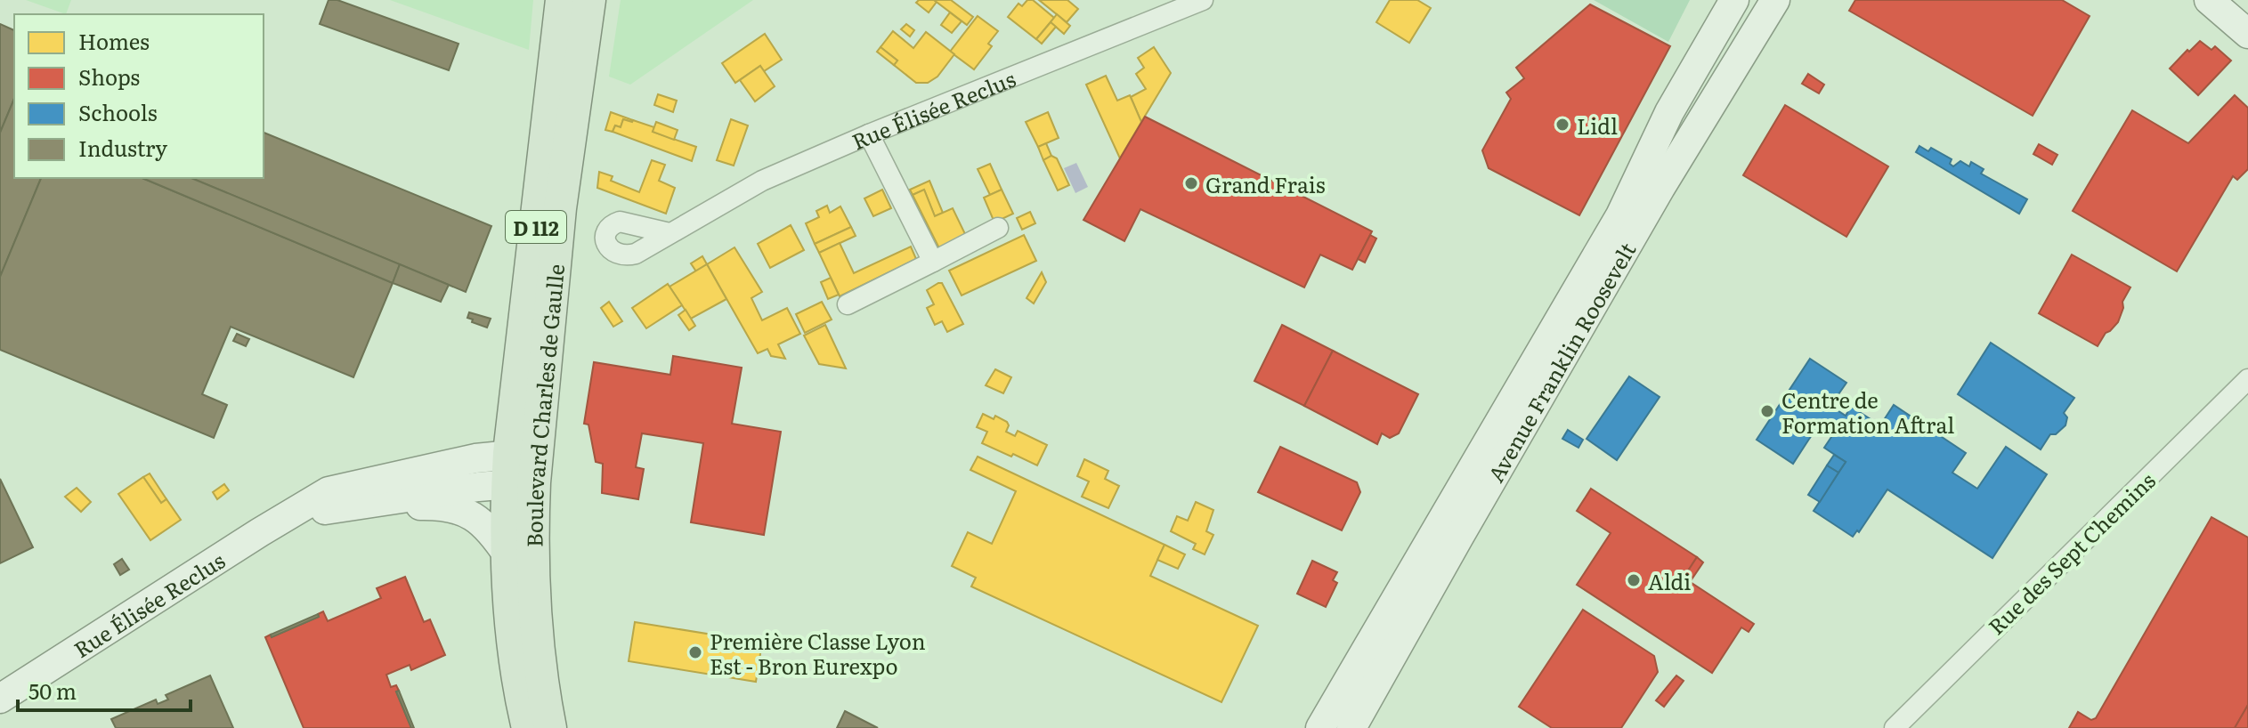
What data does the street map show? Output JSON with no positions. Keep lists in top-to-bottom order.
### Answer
{
  "streets": {
    "main road": ["D 112", "Boulevard Charles de Gaulle"],
    "street": ["Rue Élisée Reclus", "Avenue Franklin Roosevelt", "Rue des Sept Chemins"]
  },
  "crossings": [
    ["Rue Élisée Reclus", "D 112"],
    ["Rue Élisée Reclus", "Boulevard Charles de Gaulle"],
    ["D 112", "Boulevard Charles de Gaulle"]
  ],
  "places": [
    "Lidl",
    "Grand Frais",
    "Centre de Formation Aftral",
    "Aldi",
    "Première Classe Lyon Est - Bron Eurexpo"
  ],
  "legend": [
    "Homes",
    "Shops",
    "Schools",
    "Industry"
  ],
  "scale_bar": "50 m"
}
